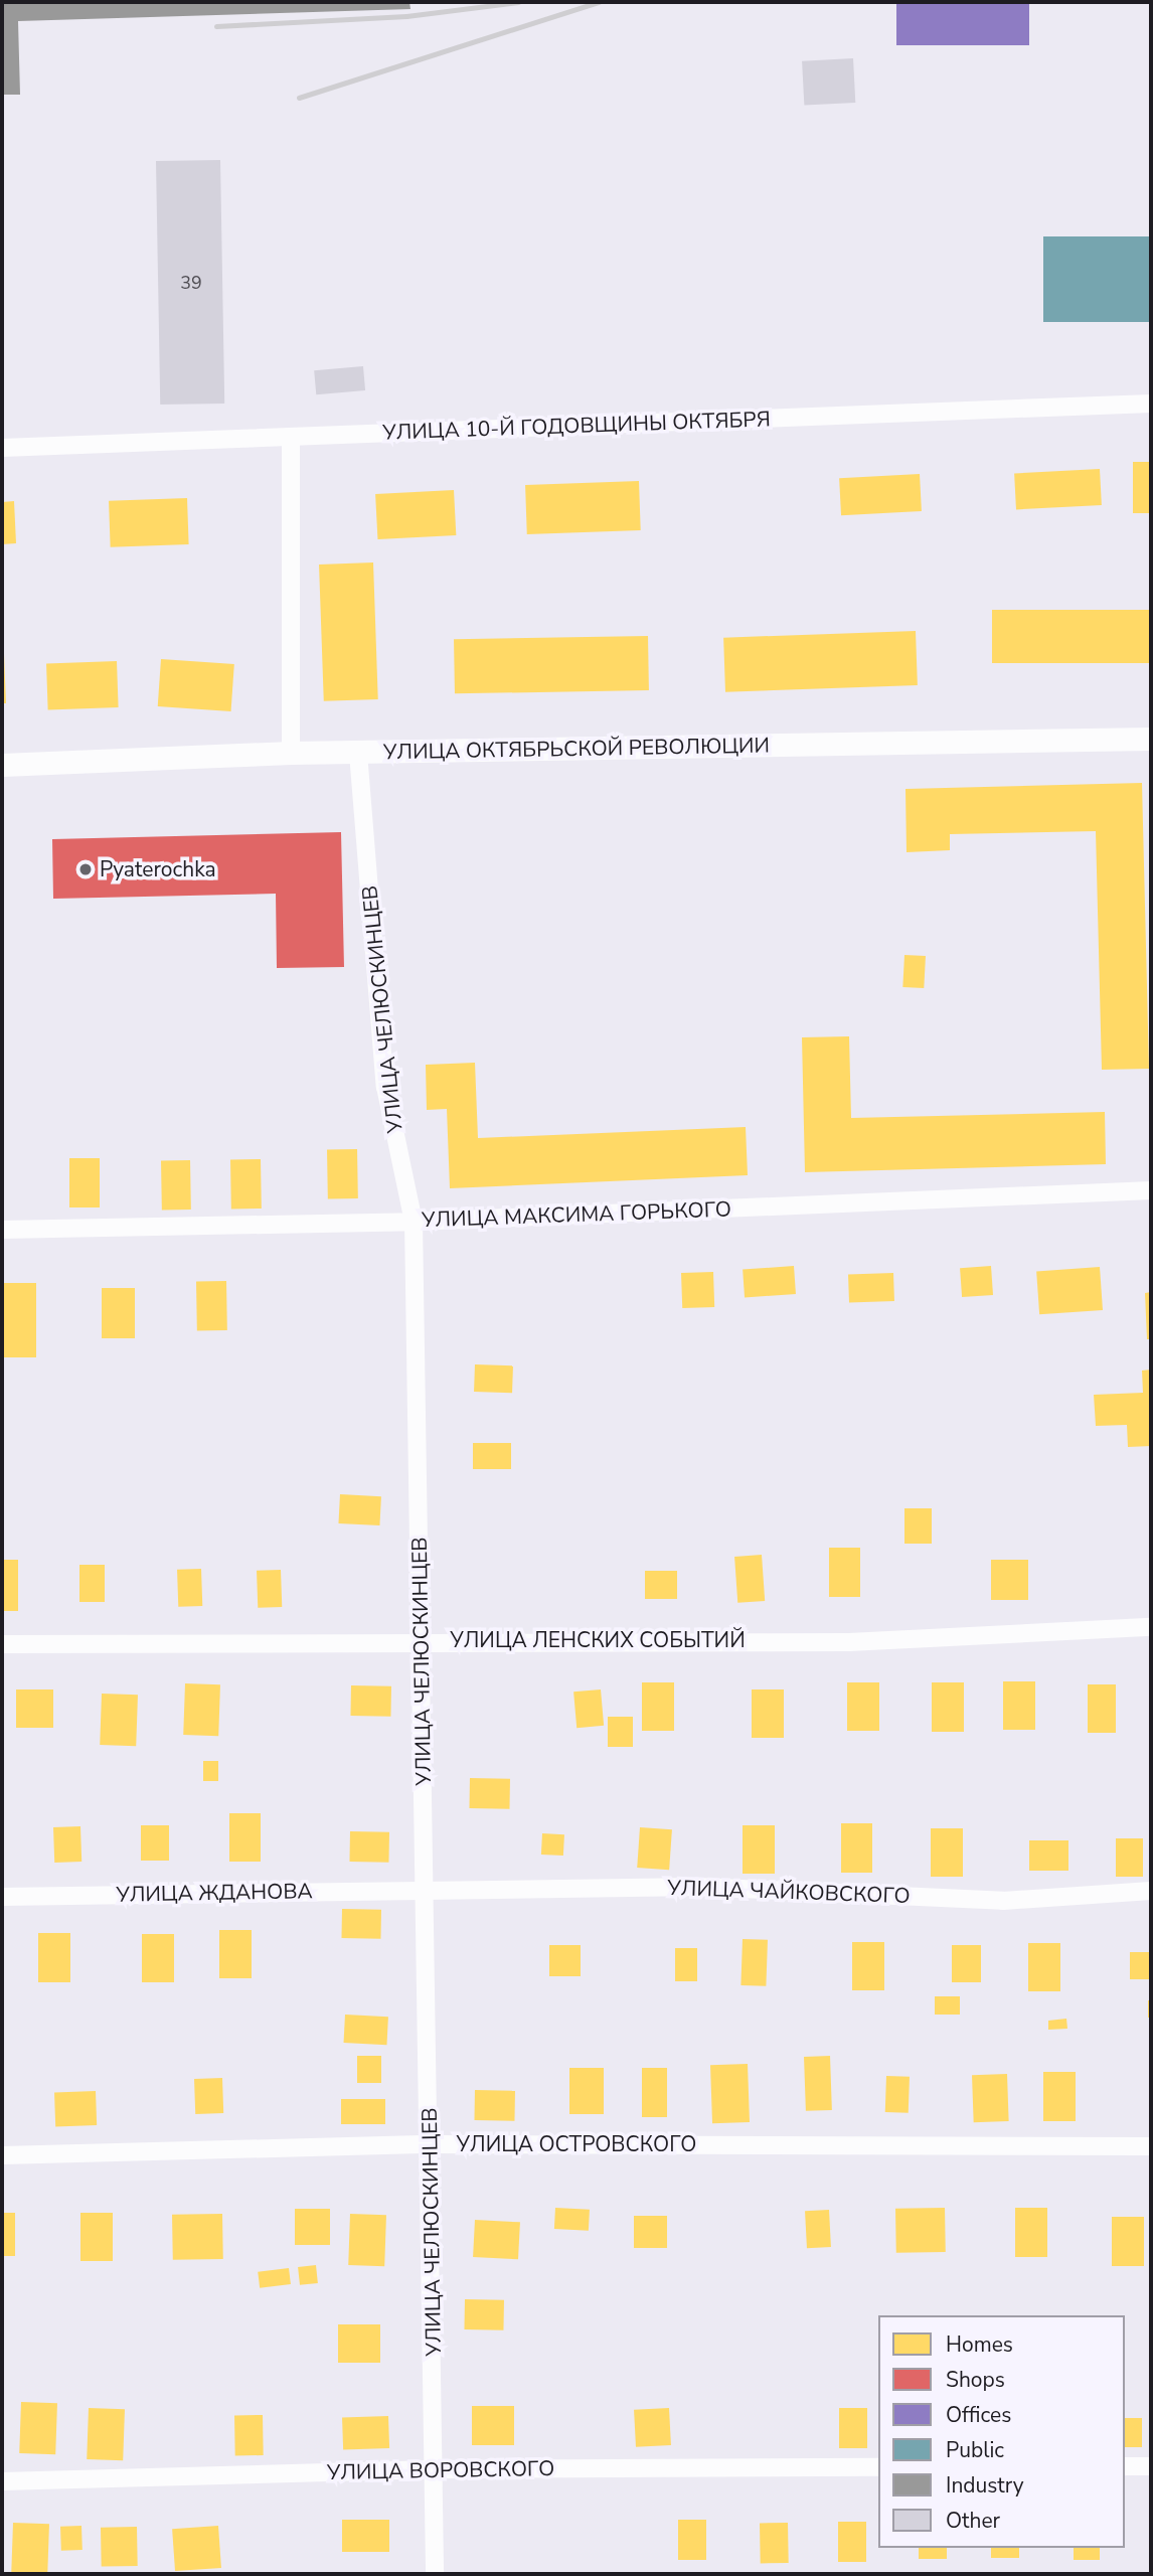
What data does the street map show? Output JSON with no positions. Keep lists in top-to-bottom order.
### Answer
{
  "streets": {
    "street": [
      "УЛИЦА 10-Й ГОДОВЩИНЫ ОКТЯБРЯ",
      "УЛИЦА ОКТЯБРЬСКОЙ РЕВОЛЮЦИИ",
      "УЛИЦА ЧЕЛЮСКИНЦЕВ",
      "УЛИЦА МАКСИМА ГОРЬКОГО",
      "УЛИЦА ЛЕНСКИХ СОБЫТИЙ",
      "УЛИЦА ЧАЙКОВСКОГО",
      "УЛИЦА ЖДАНОВА",
      "УЛИЦА ОСТРОВСКОГО",
      "УЛИЦА ВОРОВСКОГО"
    ]
  },
  "crossings": [
    ["УЛИЦА ОКТЯБРЬСКОЙ РЕВОЛЮЦИИ", "УЛИЦА ЧЕЛЮСКИНЦЕВ"],
    ["УЛИЦА ЧЕЛЮСКИНЦЕВ", "УЛИЦА МАКСИМА ГОРЬКОГО"],
    ["УЛИЦА ЧЕЛЮСКИНЦЕВ", "УЛИЦА ЛЕНСКИХ СОБЫТИЙ"],
    ["УЛИЦА ЧЕЛЮСКИНЦЕВ", "УЛИЦА ЧАЙКОВСКОГО"],
    ["УЛИЦА ЧЕЛЮСКИНЦЕВ", "УЛИЦА ЖДАНОВА"],
    ["УЛИЦА ЧЕЛЮСКИНЦЕВ", "УЛИЦА ОСТРОВСКОГО"],
    ["УЛИЦА ЧЕЛЮСКИНЦЕВ", "УЛИЦА ВОРОВСКОГО"],
    ["УЛИЦА ЧАЙКОВСКОГО", "УЛИЦА ЖДАНОВА"]
  ],
  "places": ["Pyaterochka"],
  "house_numbers": ["39"],
  "legend": [
    "Homes",
    "Shops",
    "Offices",
    "Public",
    "Industry",
    "Other"
  ]
}
